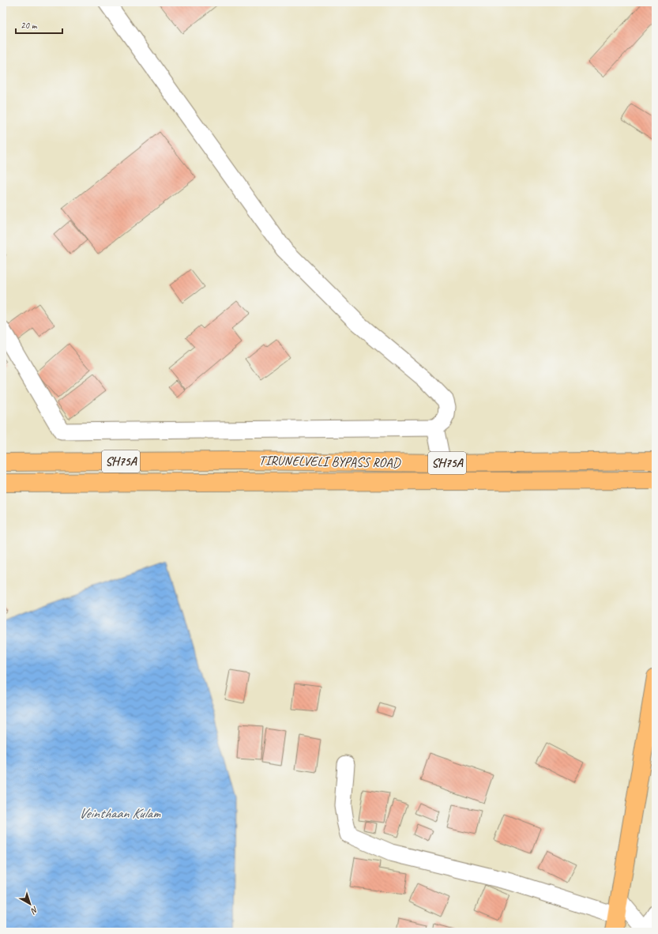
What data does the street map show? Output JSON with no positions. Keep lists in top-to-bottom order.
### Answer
{
  "streets": {
    "main road": ["SH75A", "TIRUNELVELI BYPASS ROAD"]
  },
  "water": ["Veinthaan Kulam"],
  "scale_bar": "20 m",
  "north": "bottom right"
}
